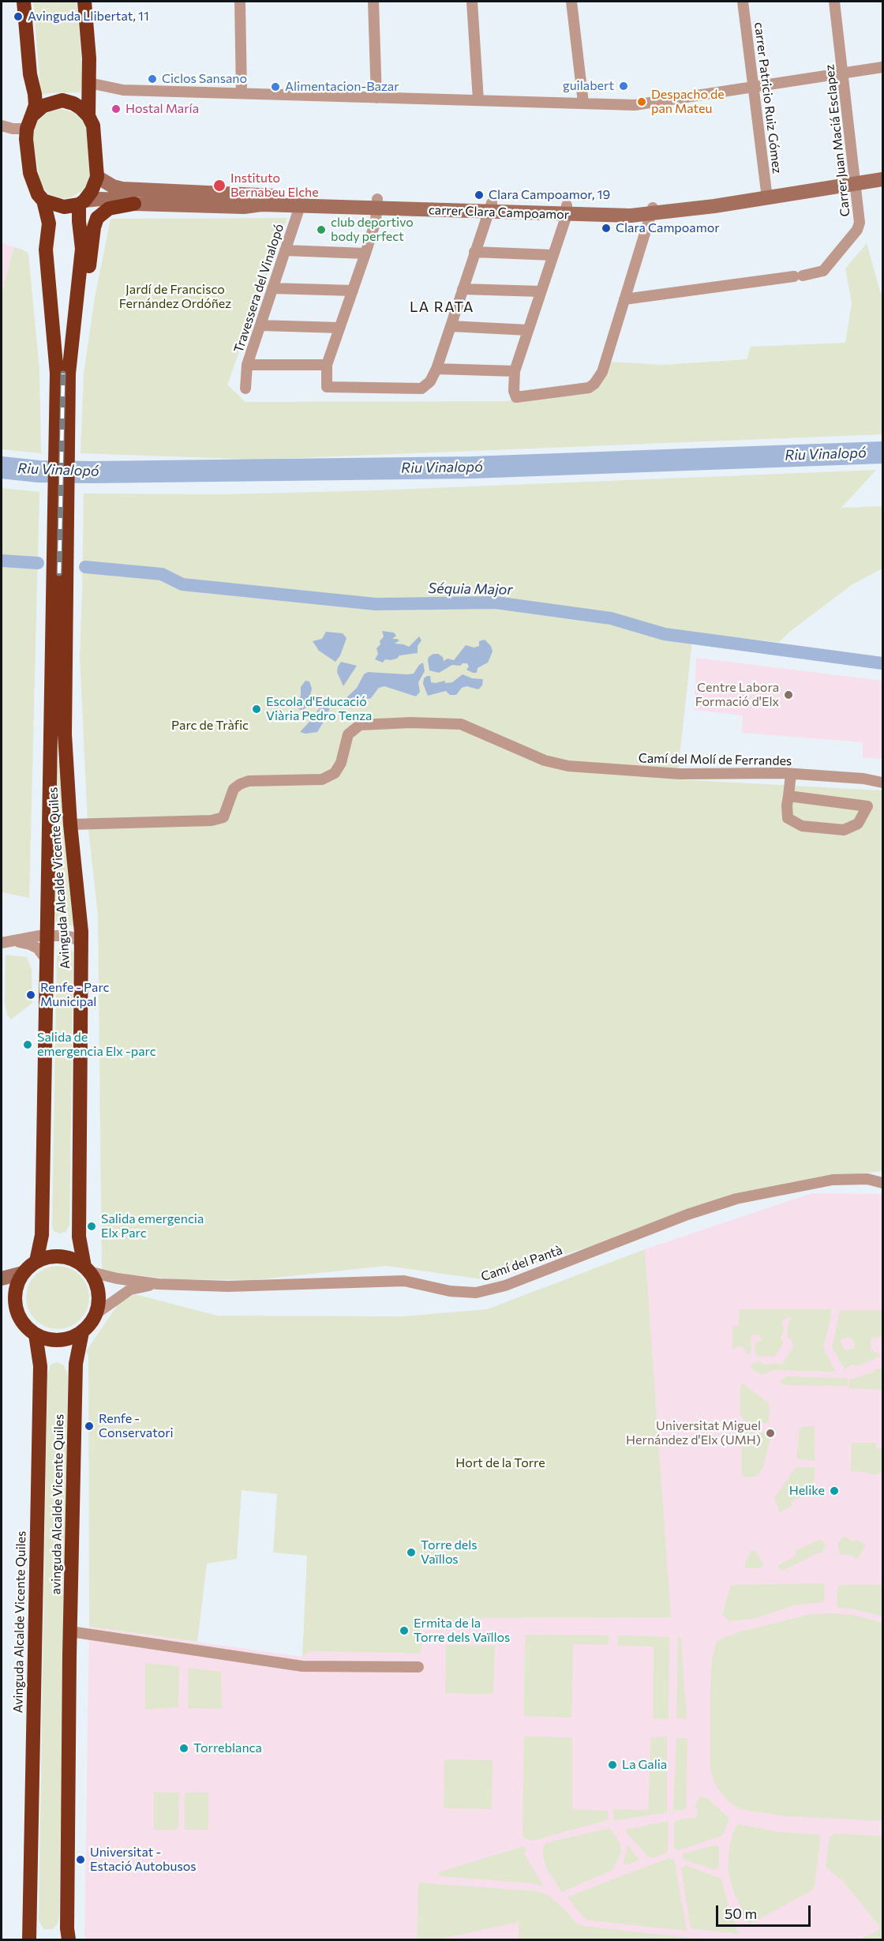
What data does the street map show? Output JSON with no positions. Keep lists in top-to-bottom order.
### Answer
{
  "streets": {
    "highway": ["Avinguda Alcalde Vicente Quiles", "avinguda Alcalde Vicente Quiles"],
    "street": [
      "carrer Patricio Ruiz Gómez",
      "Carrer Juan Maciá Esclapez",
      "carrer Clara Campoamor",
      "Travessera del Vinalopó",
      "Camí del Molí de Ferrandes",
      "Camí del Pantà"
    ]
  },
  "crossings": [
    ["carrer Patricio Ruiz Gómez", "carrer Clara Campoamor"],
    ["Carrer Juan Maciá Esclapez", "carrer Clara Campoamor"],
    ["carrer Clara Campoamor", "Travessera del Vinalopó"],
    ["Camí del Molí de Ferrandes", "Avinguda Alcalde Vicente Quiles"],
    ["Avinguda Alcalde Vicente Quiles", "Camí del Pantà"],
    ["Avinguda Alcalde Vicente Quiles", "avinguda Alcalde Vicente Quiles"],
    ["Camí del Pantà", "avinguda Alcalde Vicente Quiles"]
  ],
  "districts": ["LA RATA"],
  "water": ["Riu Vinalopó", "Séquia Major"],
  "parks": ["Jardí de Francisco Fernández Ordóñez", "Parc de Tràfic", "Hort de la Torre"],
  "places": [
    "Avinguda Llibertat, 11",
    "Ciclos Sansano",
    "guilabert",
    "Alimentacion-Bazar",
    "Despacho de pan Mateu",
    "Hostal María",
    "Instituto Bernabeu Elche",
    "Clara Campoamor, 19",
    "Clara Campoamor",
    "club deportivo body perfect",
    "Centre Labora Formació d'Elx",
    "Escola d'Educació Viària Pedro Tenza",
    "Renfe - Parc Municipal",
    "Salida de emergencia Elx -parc",
    "Salida emergencia Elx Parc",
    "Renfe - Conservatori",
    "Universitat Miguel Hernández d'Elx (UMH)",
    "Helike",
    "Torre dels Vaïllos",
    "Ermita de la Torre dels Vaïllos",
    "Torreblanca",
    "La Galia",
    "Universitat - Estació Autobusos"
  ],
  "scale_bar": "50 m"
}
